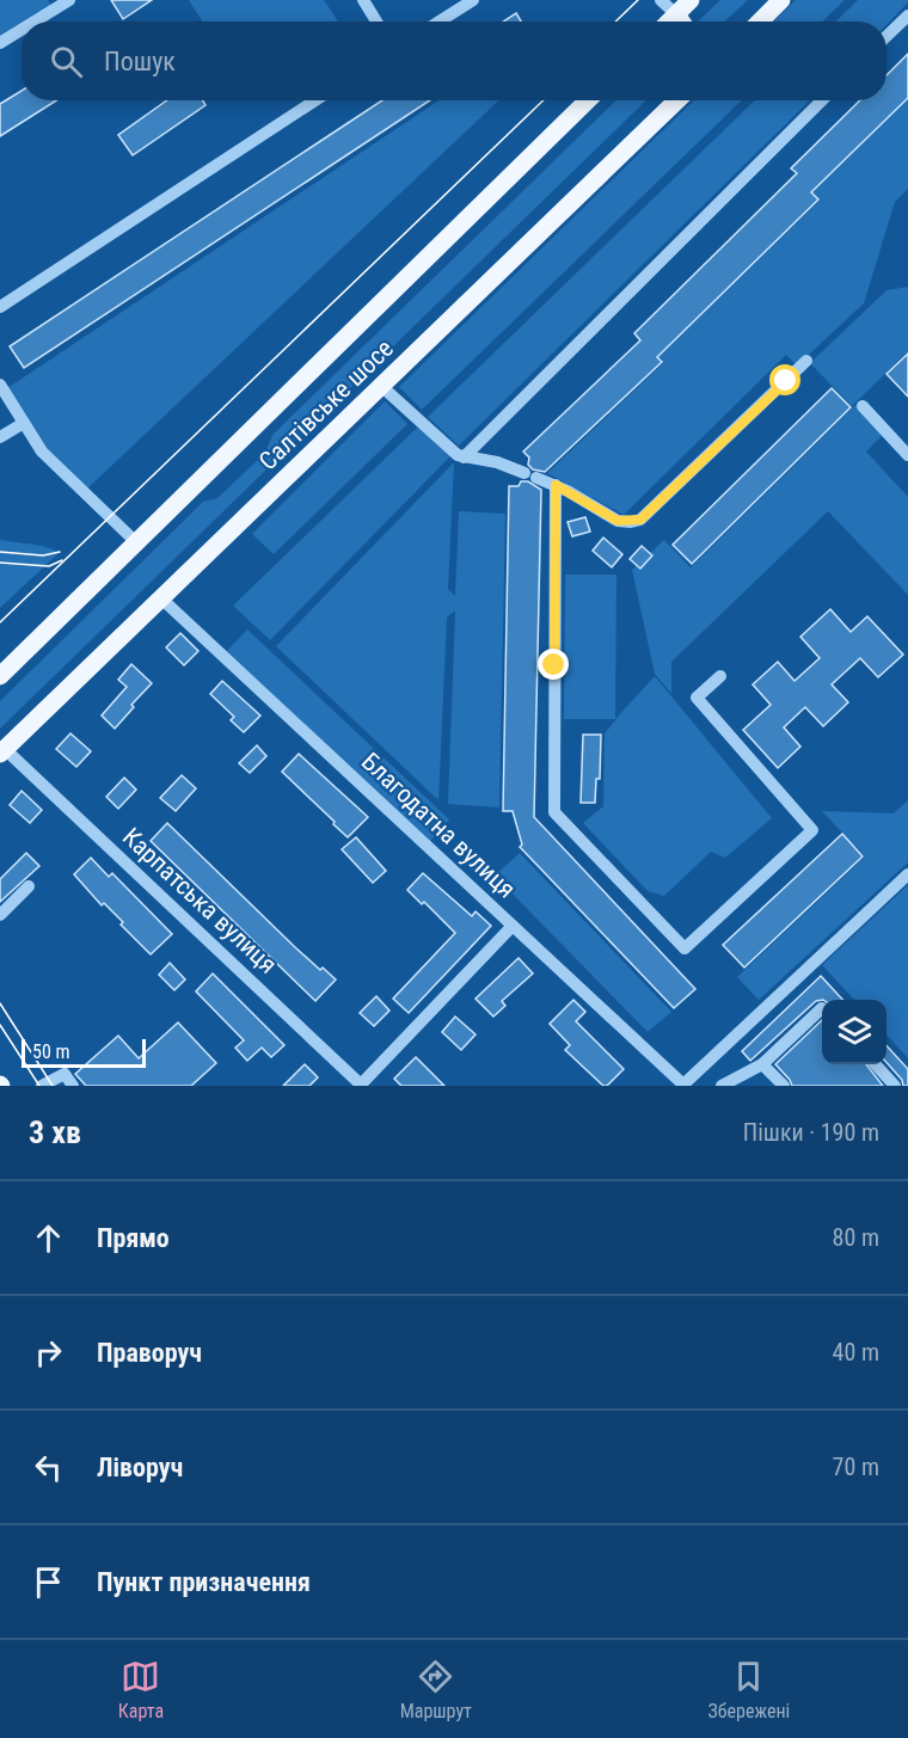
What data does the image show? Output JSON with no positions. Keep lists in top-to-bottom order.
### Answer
{
  "streets": {
    "main road": ["Салтівське шосе"],
    "street": ["Благодатна вулиця", "Карпатська вулиця"]
  },
  "crossings": [
    ["Салтівське шосе", "Благодатна вулиця"],
    ["Салтівське шосе", "Карпатська вулиця"]
  ],
  "scale_bar": "50 m",
  "page": {
    "search": "Пошук",
    "scale": "50 m",
    "heading": ["3 хв", "Пішки · 190 m"],
    "list": [
      ["Прямо", "80 m"],
      ["Праворуч", "40 m"],
      ["Ліворуч", "70 m"],
      "Пункт призначення"
    ],
    "nav": ["Карта", "Маршрут", "Збережені"]
  }
}
